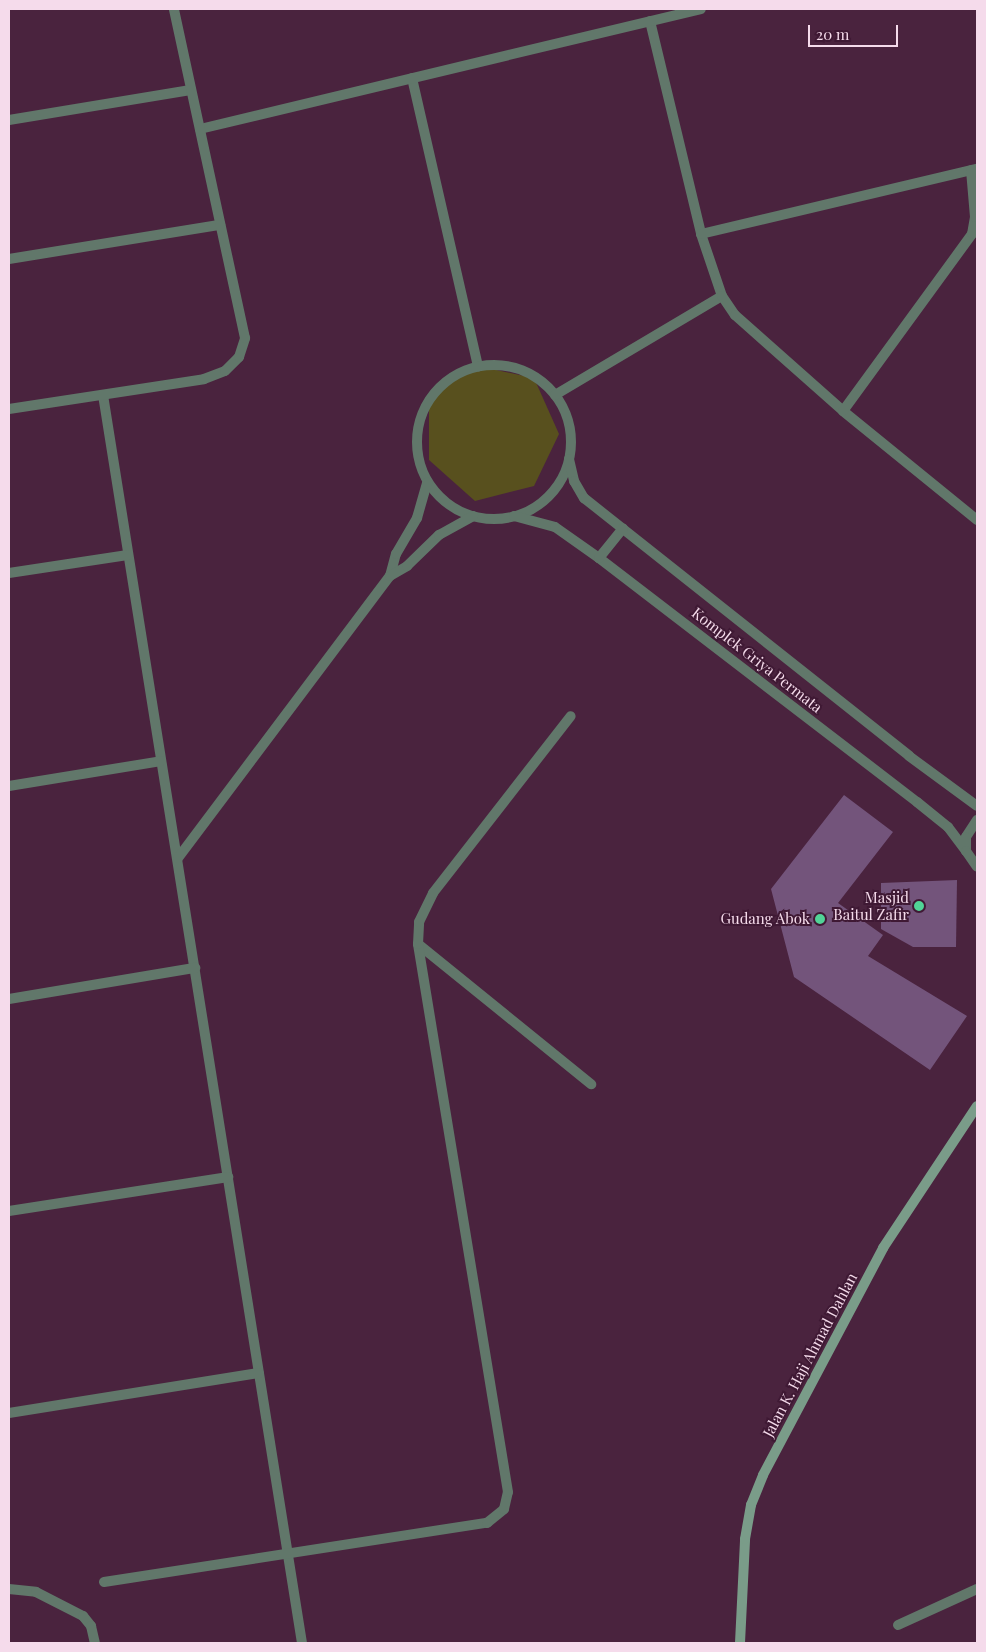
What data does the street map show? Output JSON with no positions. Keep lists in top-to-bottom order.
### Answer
{
  "streets": {
    "main road": ["Jalan K. Haji Ahmad Dahlan"],
    "street": ["Komplek Griya Permata"]
  },
  "places": ["Masjid Baitul Zafir", "Gudang Abok"],
  "scale_bar": "20 m"
}
